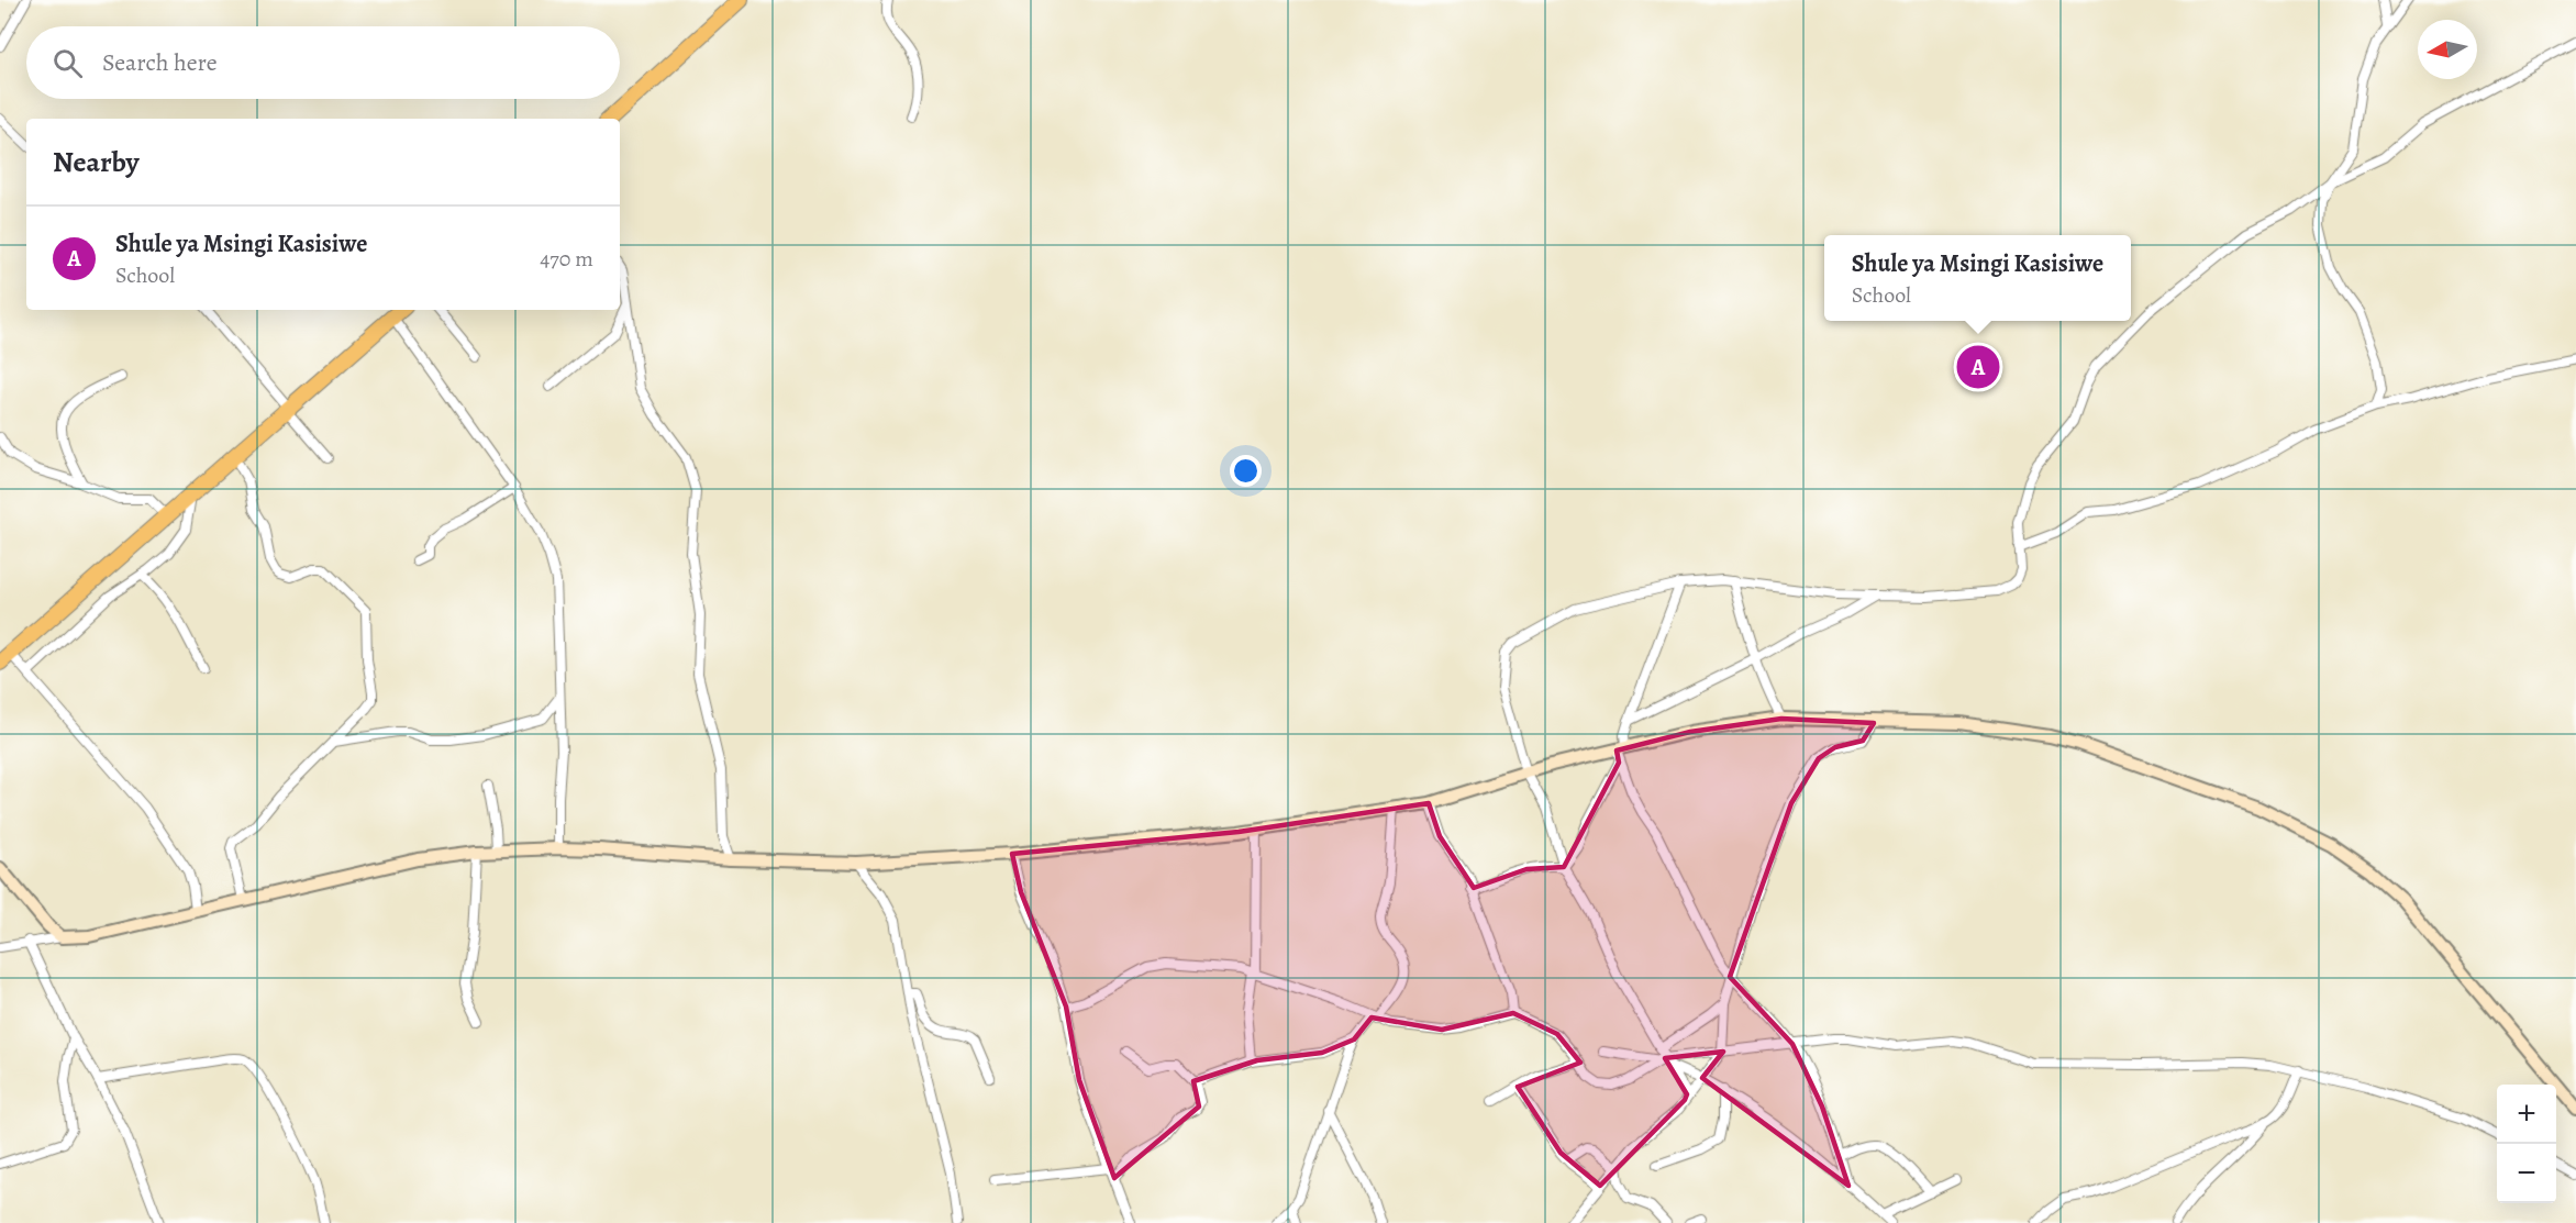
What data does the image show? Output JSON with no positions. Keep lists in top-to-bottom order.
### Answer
{
  "north": "left",
  "page": {
    "search": "Search here",
    "heading": "Nearby",
    "list": [
      {
        "mark": "A",
        "name": "Shule ya Msingi Kasisiwe",
        "note": "School",
        "value": "470 m"
      }
    ],
    "popup": ["Shule ya Msingi Kasisiwe", "School"],
    "pins": "A",
    "map_buttons": ["+", "−"]
  }
}
